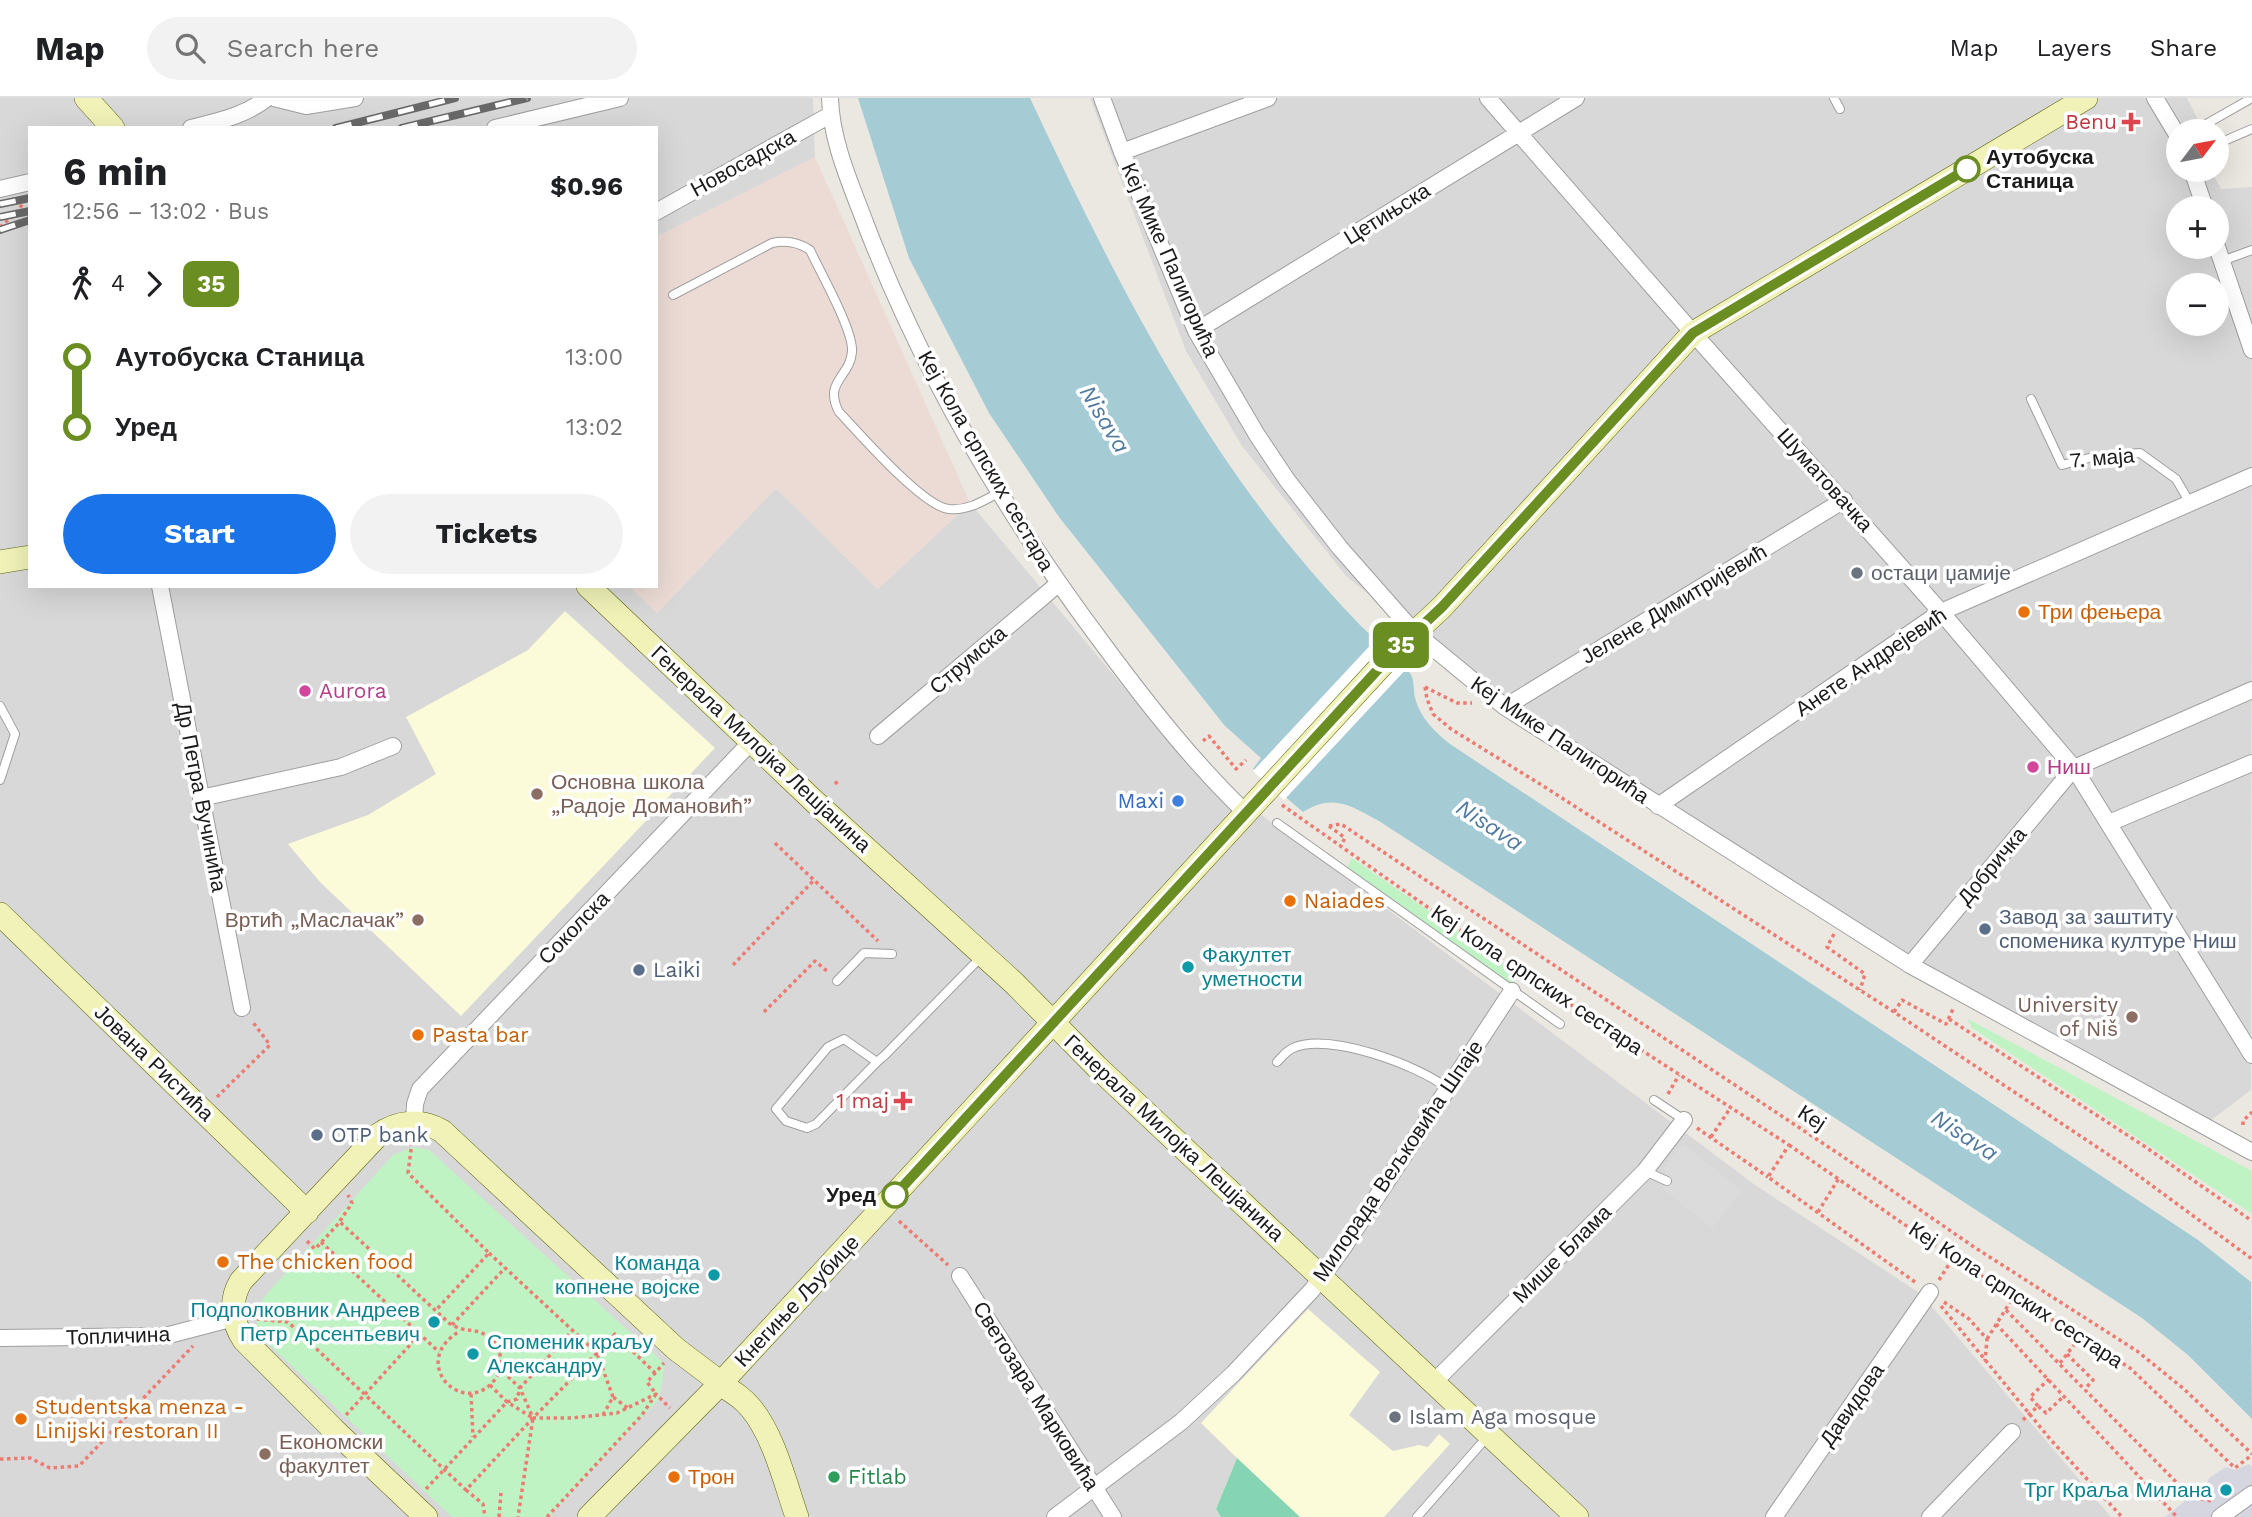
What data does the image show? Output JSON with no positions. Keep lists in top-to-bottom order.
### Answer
{
  "streets": {
    "main road": ["Генерала Милојка Лешјанина", "Јована Ристића", "Кнегиње Љубице"],
    "street": [
      "Новосадска",
      "Цетињска",
      "Кеј Мике Палигорића",
      "Кеј Кола српских сестара",
      "Шуматовачка",
      "Јелене Димитријевић",
      "Струмска",
      "Анете Андрејевић",
      "Др Петра Вучинића",
      "Добричка",
      "Соколска",
      "Милорада Вељковића Шпаје",
      "Мише Блама",
      "Топличина",
      "Светозара Марковића",
      "Давидова"
    ],
    "lane": ["7. маја"],
    "path": ["Кеј"]
  },
  "crossings": [
    ["Новосадска", "Кеј Кола српских сестара"],
    ["Цетињска", "Кеј Мике Палигорића"],
    ["Цетињска", "Шуматовачка"],
    ["Кеј Мике Палигорића", "Јелене Димитријевић"],
    ["Кеј Мике Палигорића", "Анете Андрејевић"],
    ["Кеј Мике Палигорића", "Добричка"],
    ["Кеј Мике Палигорића", "Кнегиње Љубице"],
    ["7. маја", "Анете Андрејевић"],
    ["Кеј Кола српских сестара", "Струмска"],
    ["Кеј Кола српских сестара", "Кеј"],
    ["Кеј Кола српских сестара", "Мише Блама"],
    ["Кеј Кола српских сестара", "Кнегиње Љубице"],
    ["Кеј Кола српских сестара", "Давидова"],
    ["Шуматовачка", "Јелене Димитријевић"],
    ["Шуматовачка", "Анете Андрејевић"],
    ["Шуматовачка", "Добричка"],
    ["Шуматовачка", "Кнегиње Љубице"],
    ["Генерала Милојка Лешјанина", "Соколска"],
    ["Генерала Милојка Лешјанина", "Милорада Вељковића Шпаје"],
    ["Генерала Милојка Лешјанина", "Мише Блама"],
    ["Генерала Милојка Лешјанина", "Кнегиње Љубице"],
    ["Милорада Вељковића Шпаје", "Светозара Марковића"]
  ],
  "water": ["Nisava"],
  "places": {
    "health": ["Benu", "1 maj"],
    "other": [
      "Аутобуска Станица",
      "остаци џамије",
      "Три фењера",
      "Aurora",
      "Ниш",
      "Основна школа „Радоје Домановић”",
      "Maxi",
      "Naiades",
      "Вртић „Маслачак”",
      "Завод за заштиту споменика културе Ниш",
      "Факултет уметности",
      "Laiki",
      "University of Niš",
      "Pasta bar",
      "OTP bank",
      "Уред",
      "The chicken food",
      "Команда копнене војске",
      "Подполковник Андреев Петр Арсентьевич",
      "Споменик краљу Александру",
      "Islam Aga mosque",
      "Studentska menza - Linijski restoran II",
      "Економски факултет",
      "Трон",
      "Fitlab",
      "Трг Краља Милана"
    ]
  },
  "lines": ["bus line 35"],
  "north": "top right",
  "page": {
    "header": "Map",
    "search": "Search here",
    "nav": ["Map", "Layers", "Share"],
    "on_map": "35",
    "map_buttons": ["+", "−"],
    "heading": ["6 min", "12:56 – 13:02 · Bus", "$0.96"],
    "legs": ["4", "35"],
    "list": [
      {
        "name": "Аутобуска Станица",
        "value": "13:00"
      },
      {
        "name": "Уред",
        "value": "13:02"
      }
    ],
    "buttons": ["Start", "Tickets"]
  }
}
